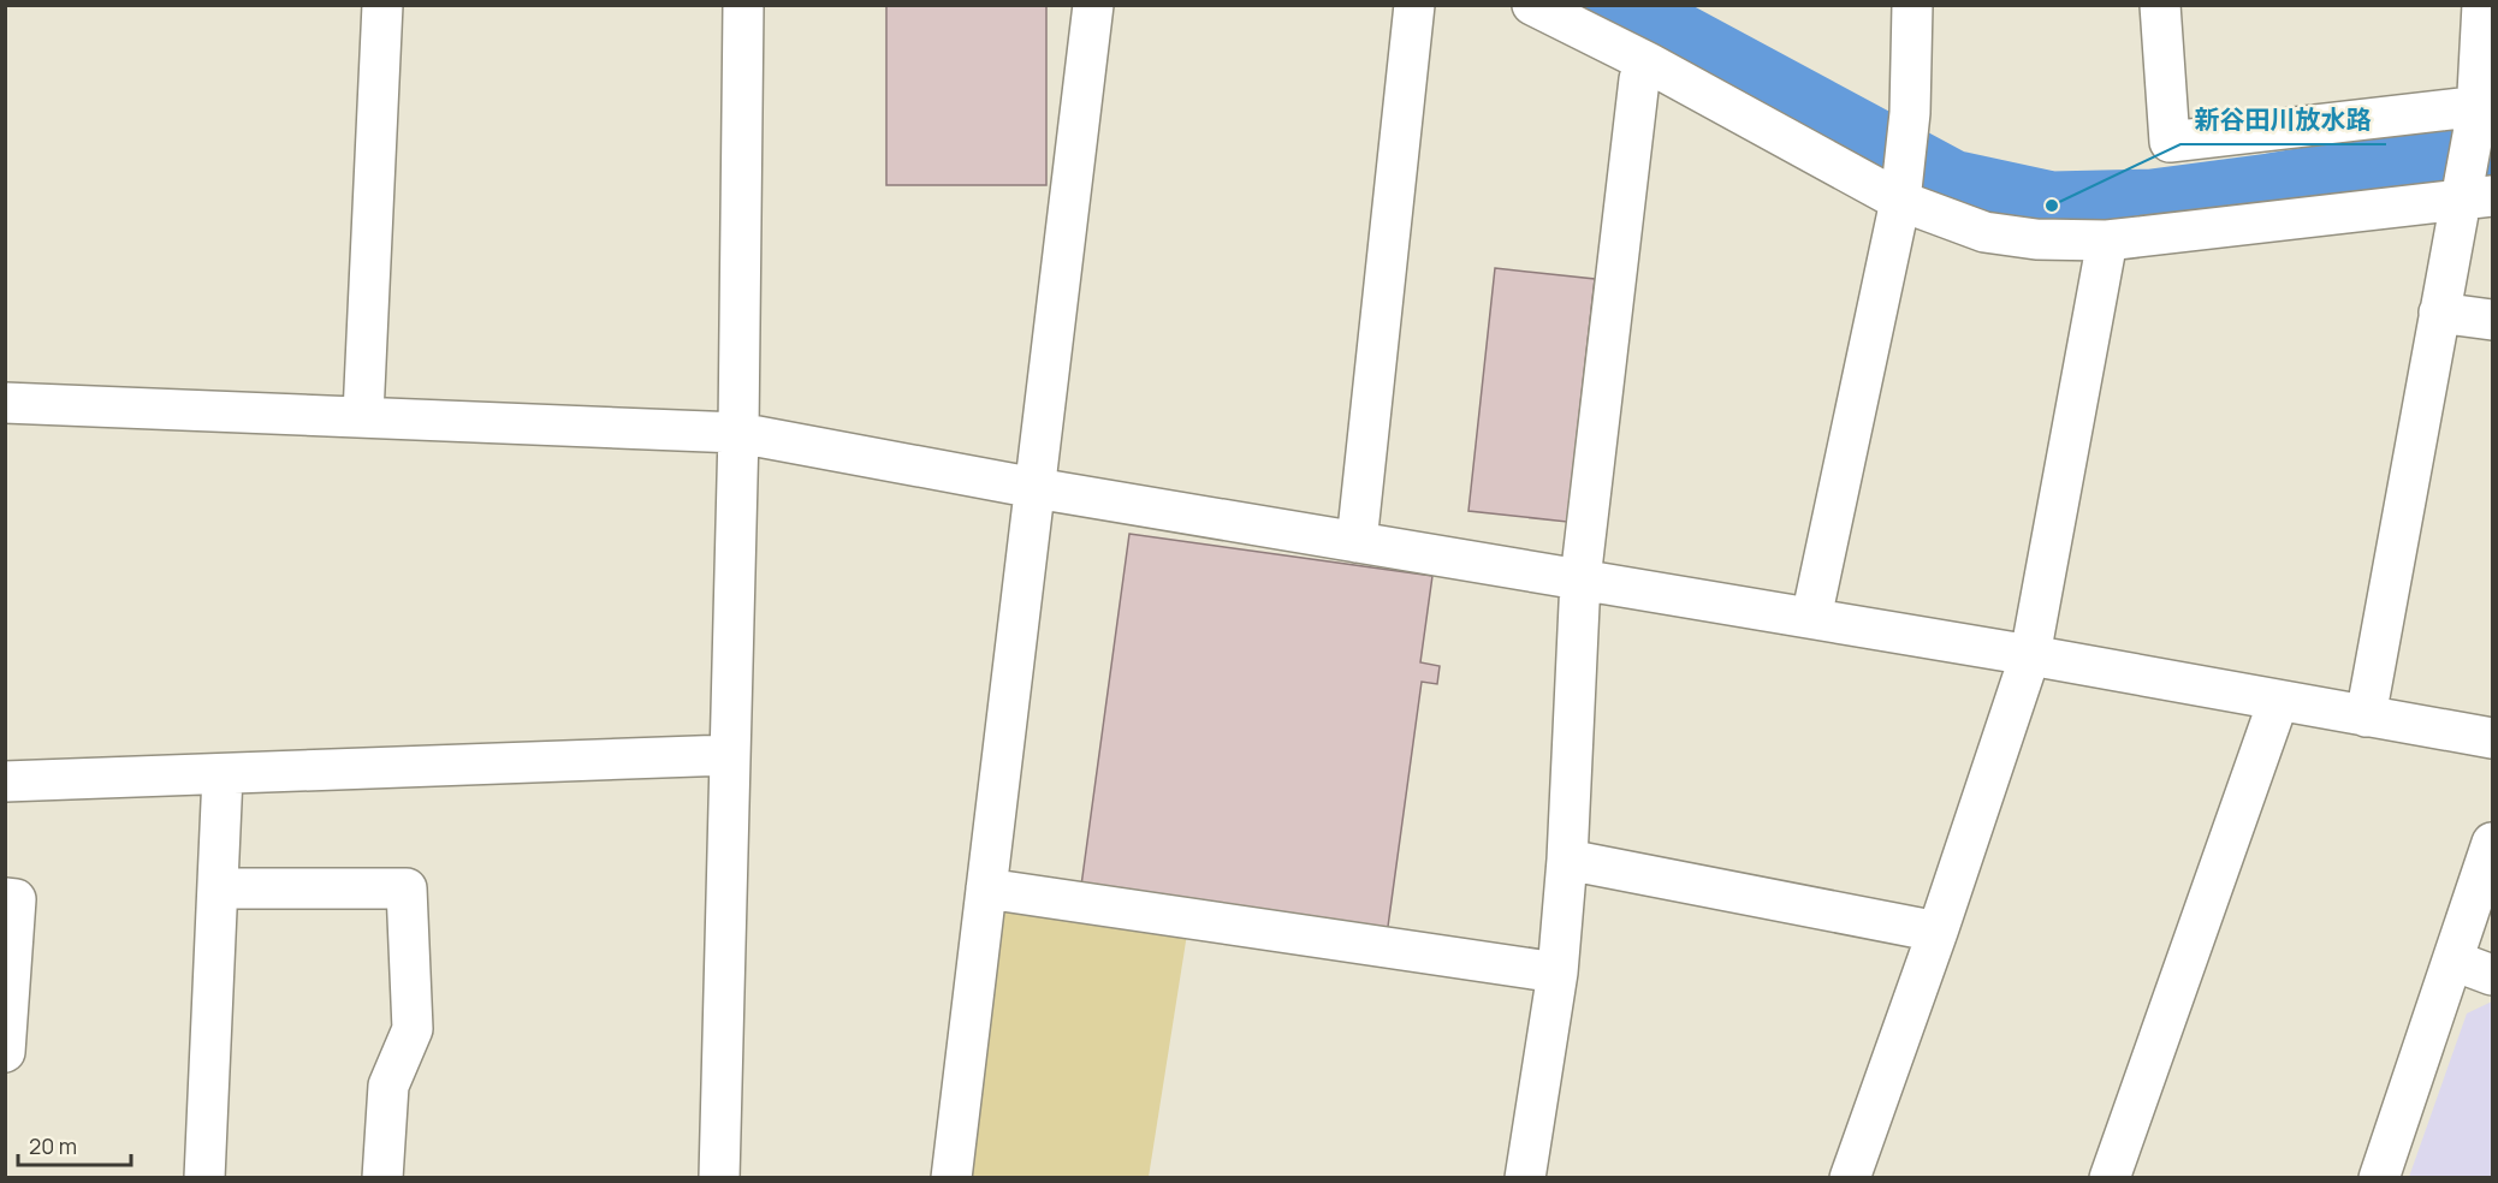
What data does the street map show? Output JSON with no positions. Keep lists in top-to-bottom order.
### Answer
{
  "places": ["新谷田川放水路"],
  "scale_bar": "20 m"
}
